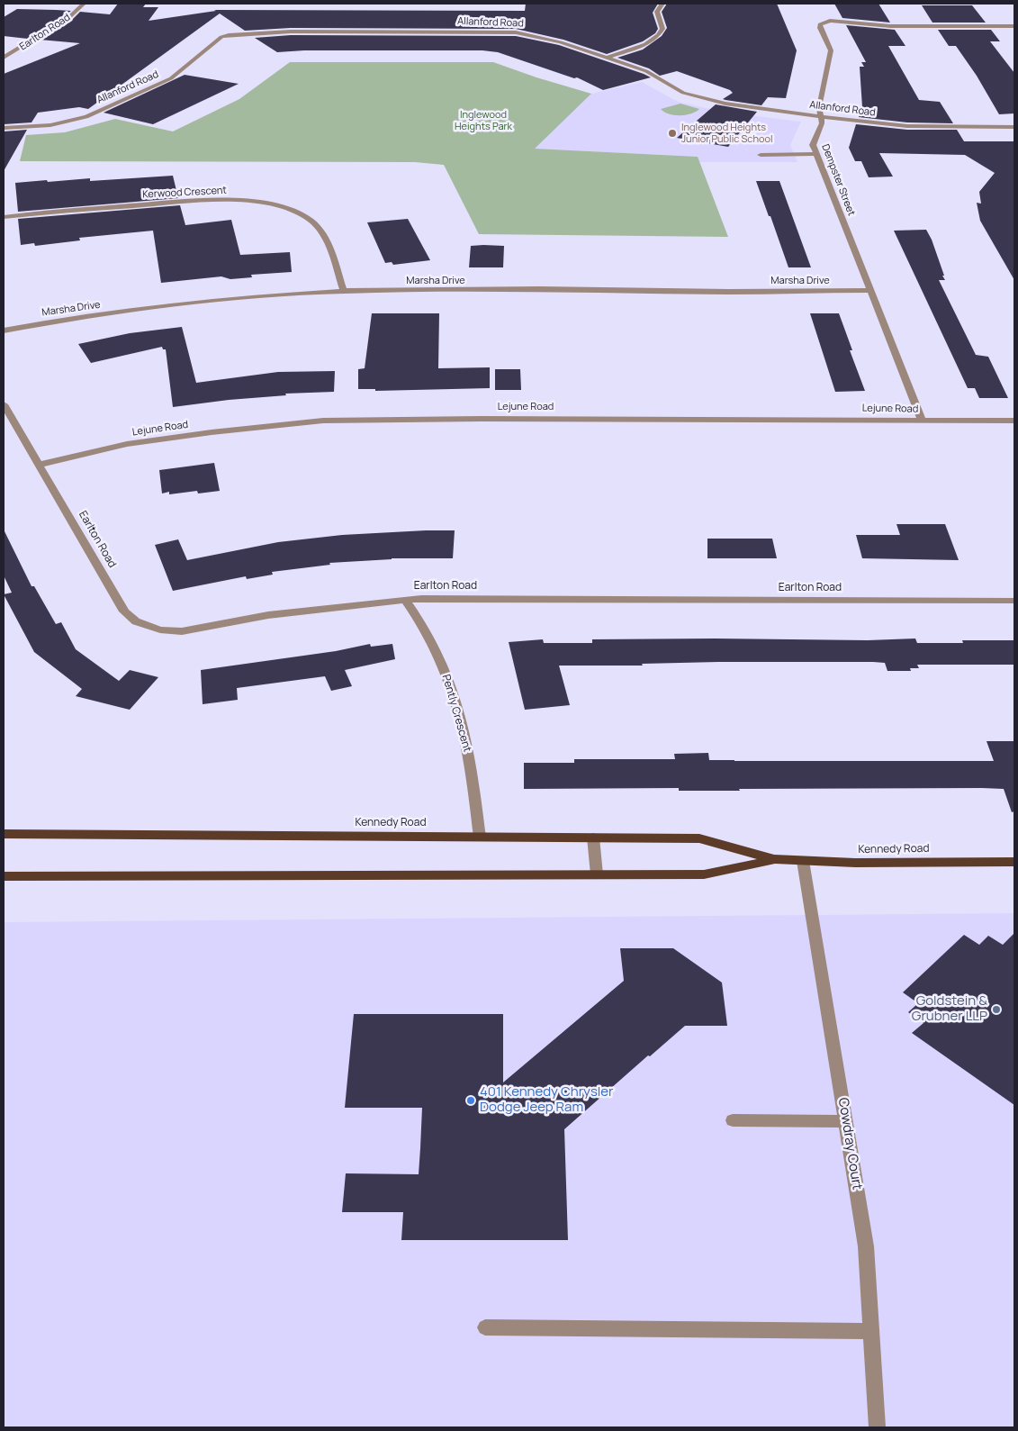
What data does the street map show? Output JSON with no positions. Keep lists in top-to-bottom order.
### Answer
{
  "streets": {
    "main road": ["Kennedy Road"],
    "street": [
      "Allanford Road",
      "Earlton Road",
      "Dempster Street",
      "Kerwood Crescent",
      "Marsha Drive",
      "Lejune Road",
      "Pently Crescent",
      "Cowdray Court"
    ]
  },
  "crossings": [
    ["Allanford Road", "Dempster Street"],
    ["Earlton Road", "Lejune Road"],
    ["Earlton Road", "Pently Crescent"],
    ["Dempster Street", "Marsha Drive"],
    ["Dempster Street", "Lejune Road"],
    ["Kerwood Crescent", "Marsha Drive"],
    ["Pently Crescent", "Kennedy Road"],
    ["Kennedy Road", "Cowdray Court"]
  ],
  "parks": ["Inglewood Heights Park"],
  "places": ["Inglewood Heights Junior Public School", "Goldstein & Grubner LLP", "401 Kennedy Chrysler Dodge Jeep Ram"]
}
